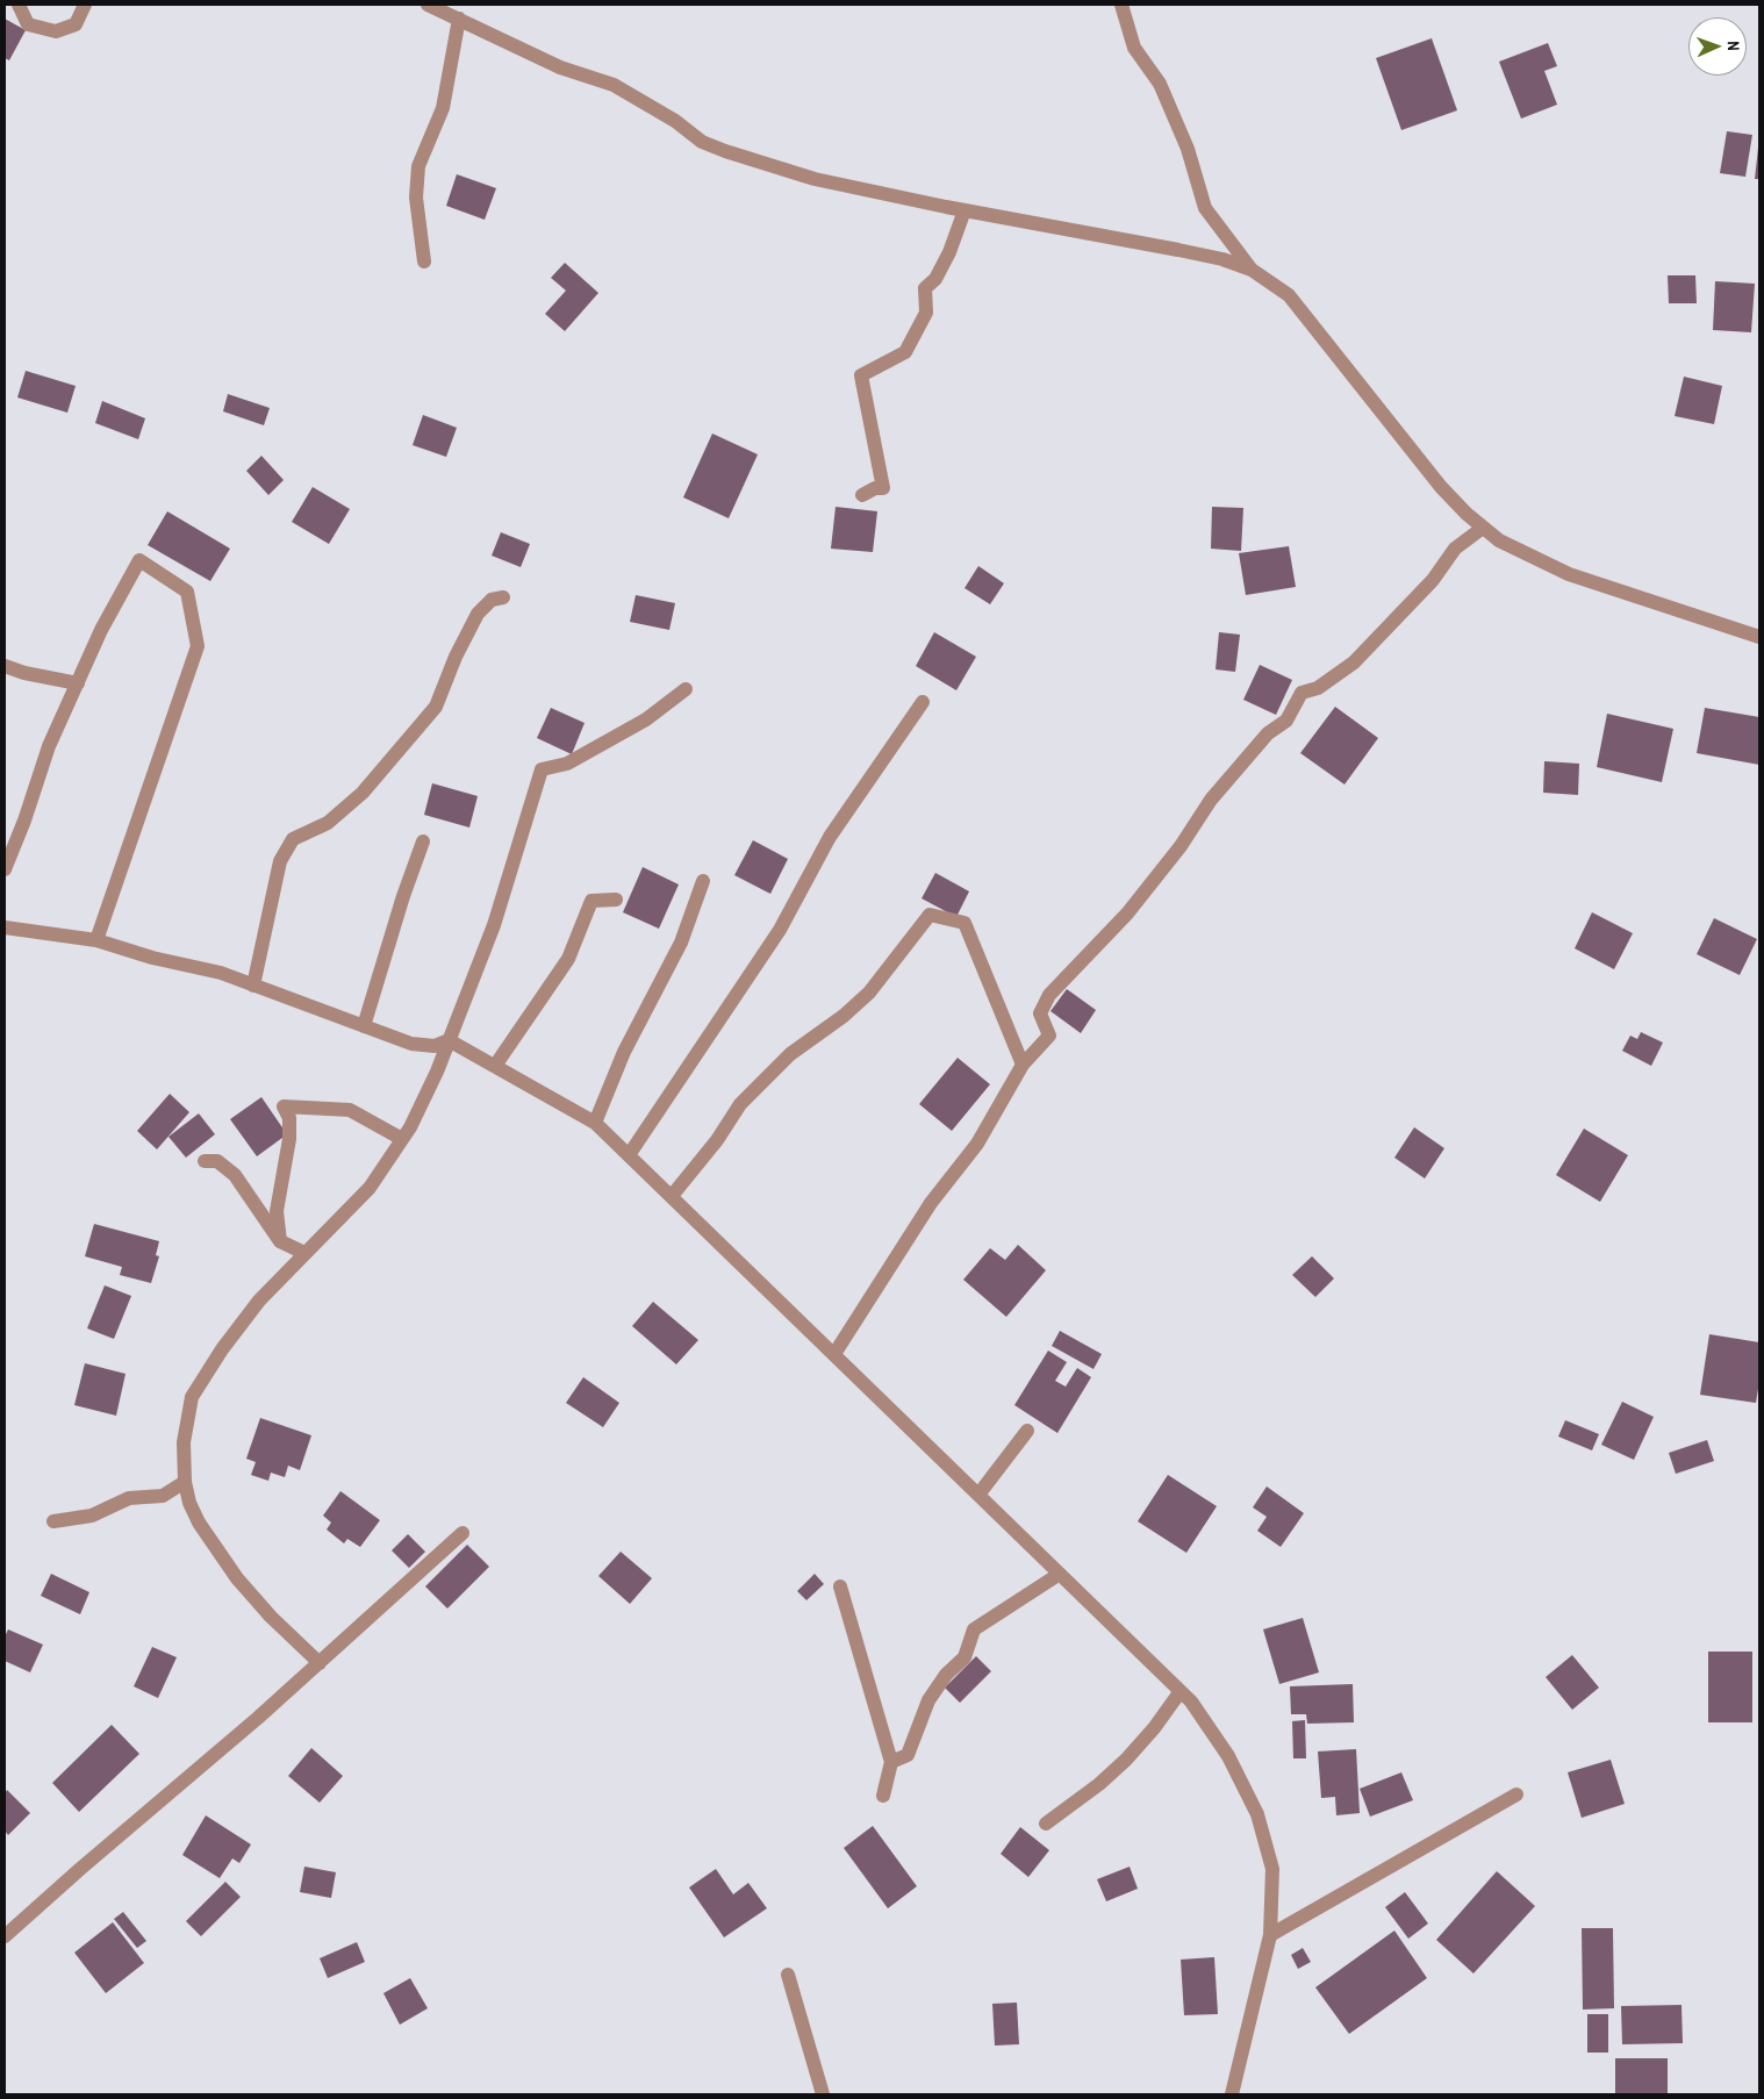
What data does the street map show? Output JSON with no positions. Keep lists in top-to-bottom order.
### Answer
{
  "north": "right"
}
